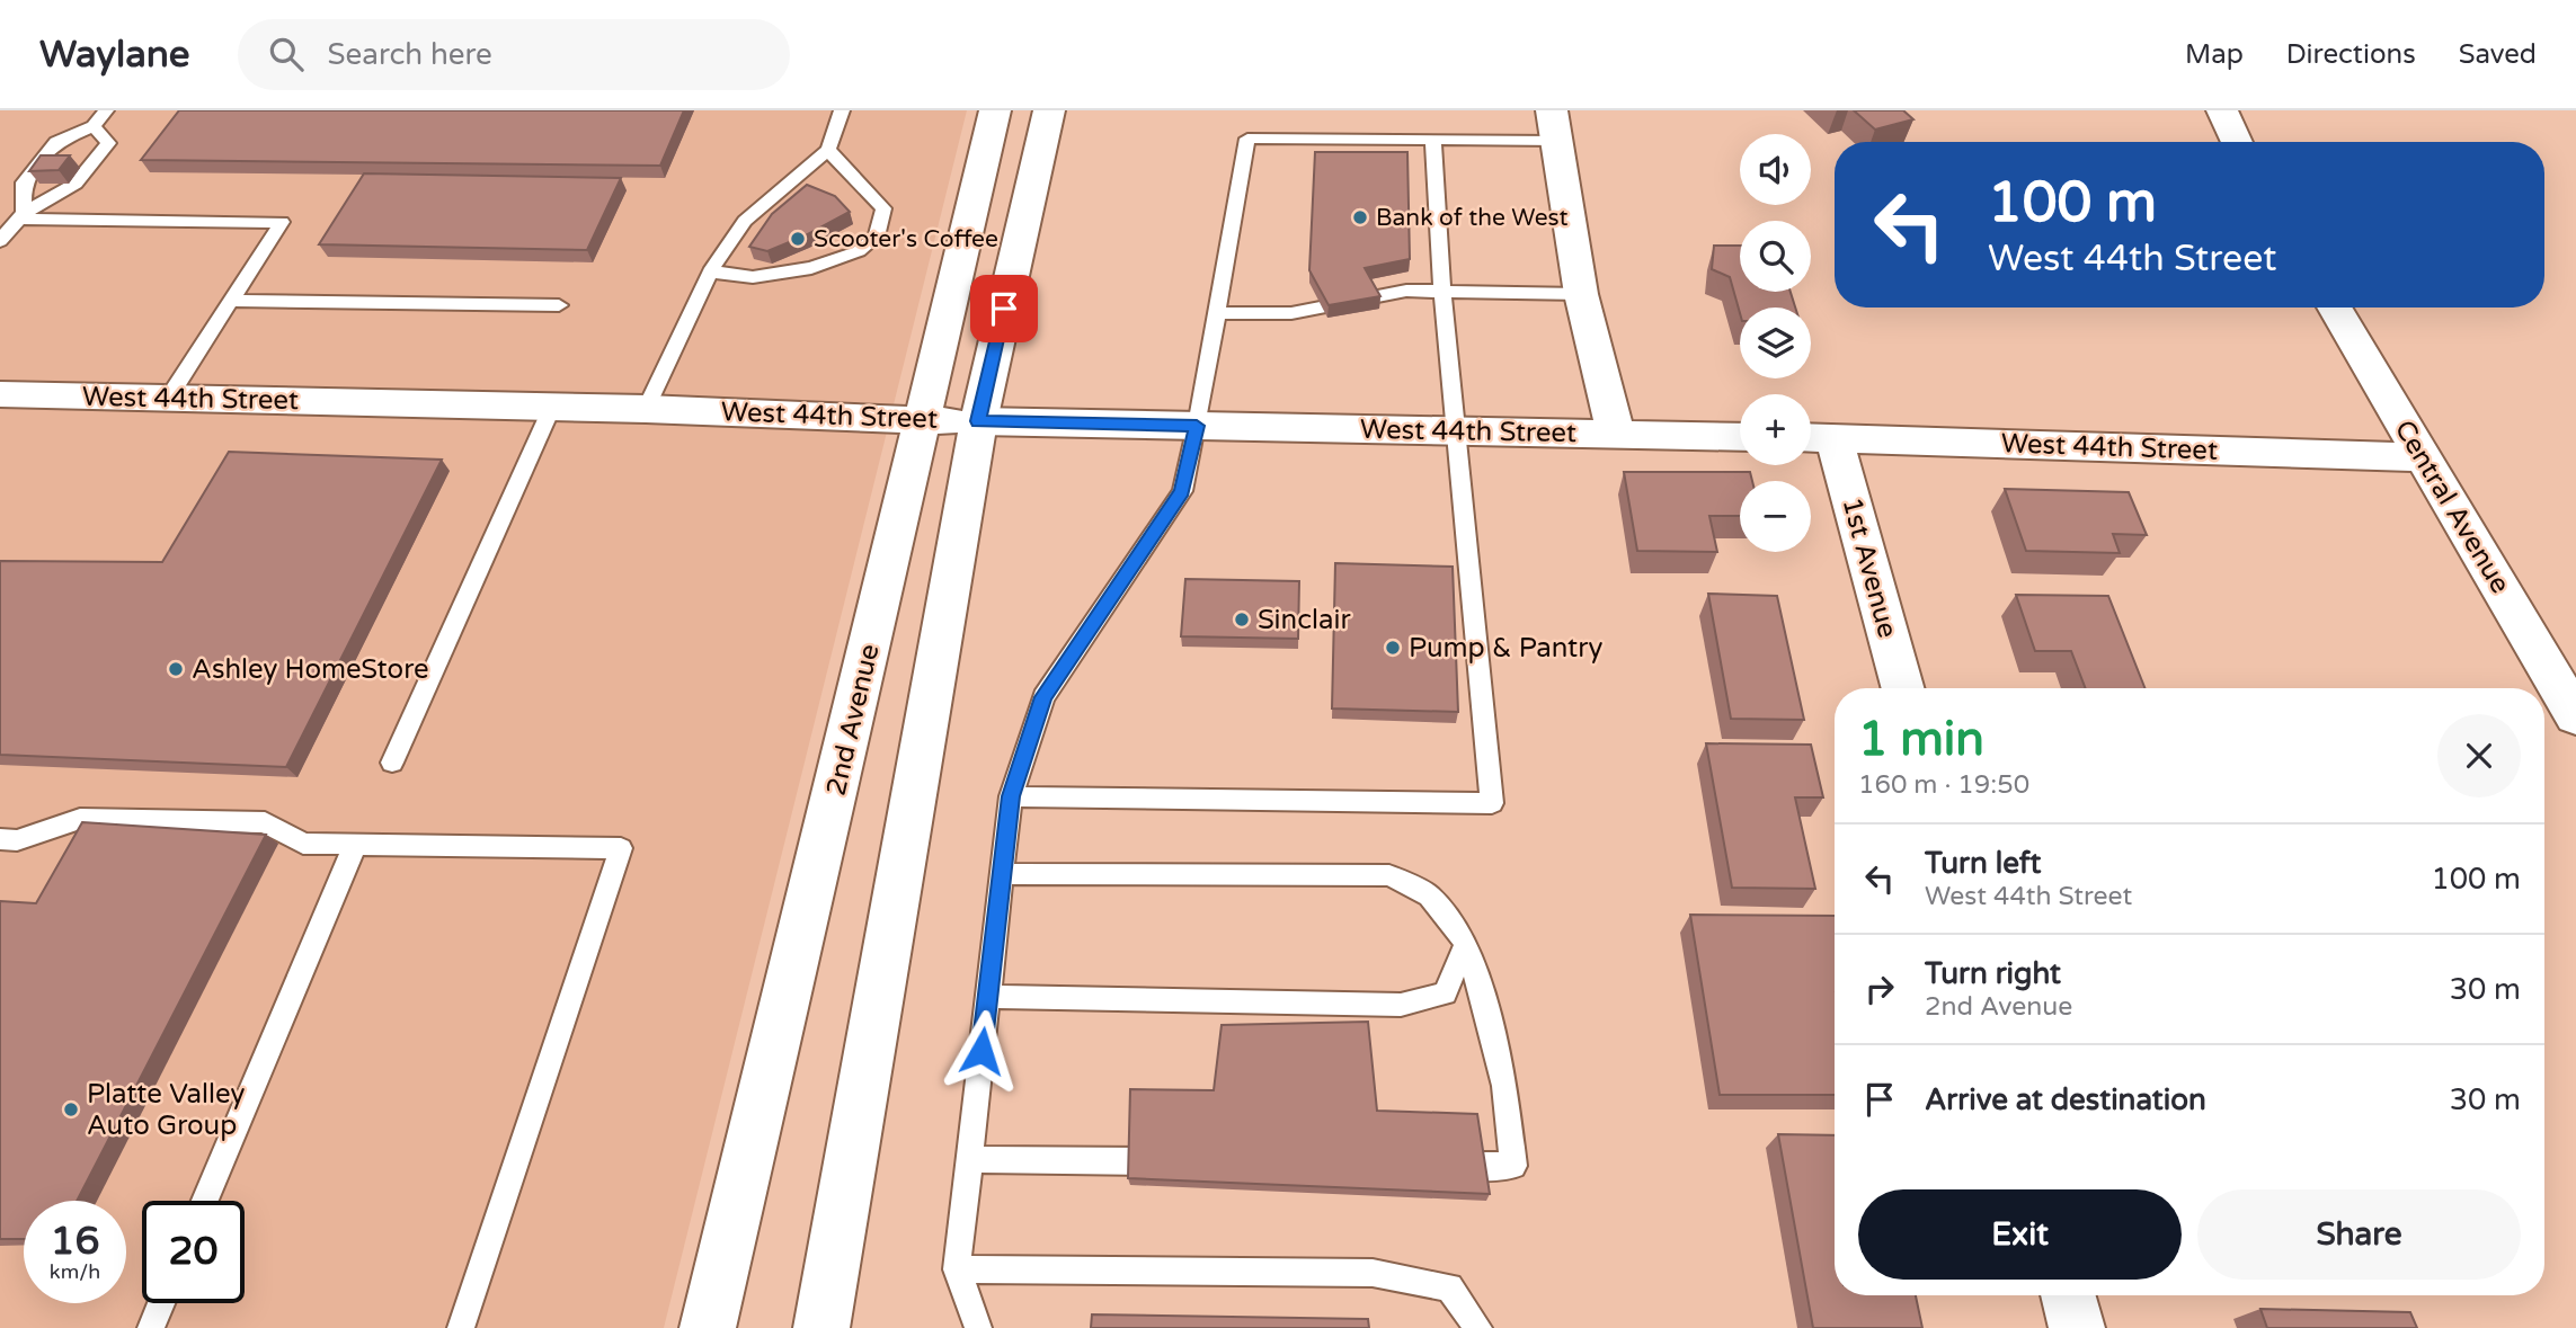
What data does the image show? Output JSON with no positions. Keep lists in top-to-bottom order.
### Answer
{
  "streets": {
    "street": [
      "West 44th Street",
      "Central Avenue",
      "1st Avenue",
      "2nd Avenue"
    ]
  },
  "crossings": [
    ["West 44th Street", "Central Avenue"],
    ["West 44th Street", "1st Avenue"],
    ["West 44th Street", "2nd Avenue"]
  ],
  "places": [
    "Bank of the West",
    "Scooter's Coffee",
    "Sinclair",
    "Pump & Pantry",
    "Ashley HomeStore",
    "Platte Valley Auto Group"
  ],
  "page": {
    "header": "Waylane",
    "search": "Search here",
    "nav": ["Map", "Directions", "Saved"],
    "map_buttons": ["+", "−"],
    "turn": ["100 m", "West 44th Street"],
    "heading": ["1 min", "160 m · 19:50"],
    "list": [
      {
        "name": "Turn left",
        "note": "West 44th Street",
        "value": "100 m"
      },
      {
        "name": "Turn right",
        "note": "2nd Avenue",
        "value": "30 m"
      },
      {
        "name": "Arrive at destination",
        "value": "30 m"
      }
    ],
    "buttons": ["Exit", "Share"],
    "speed": "16 km/h",
    "limit": "20"
  }
}
